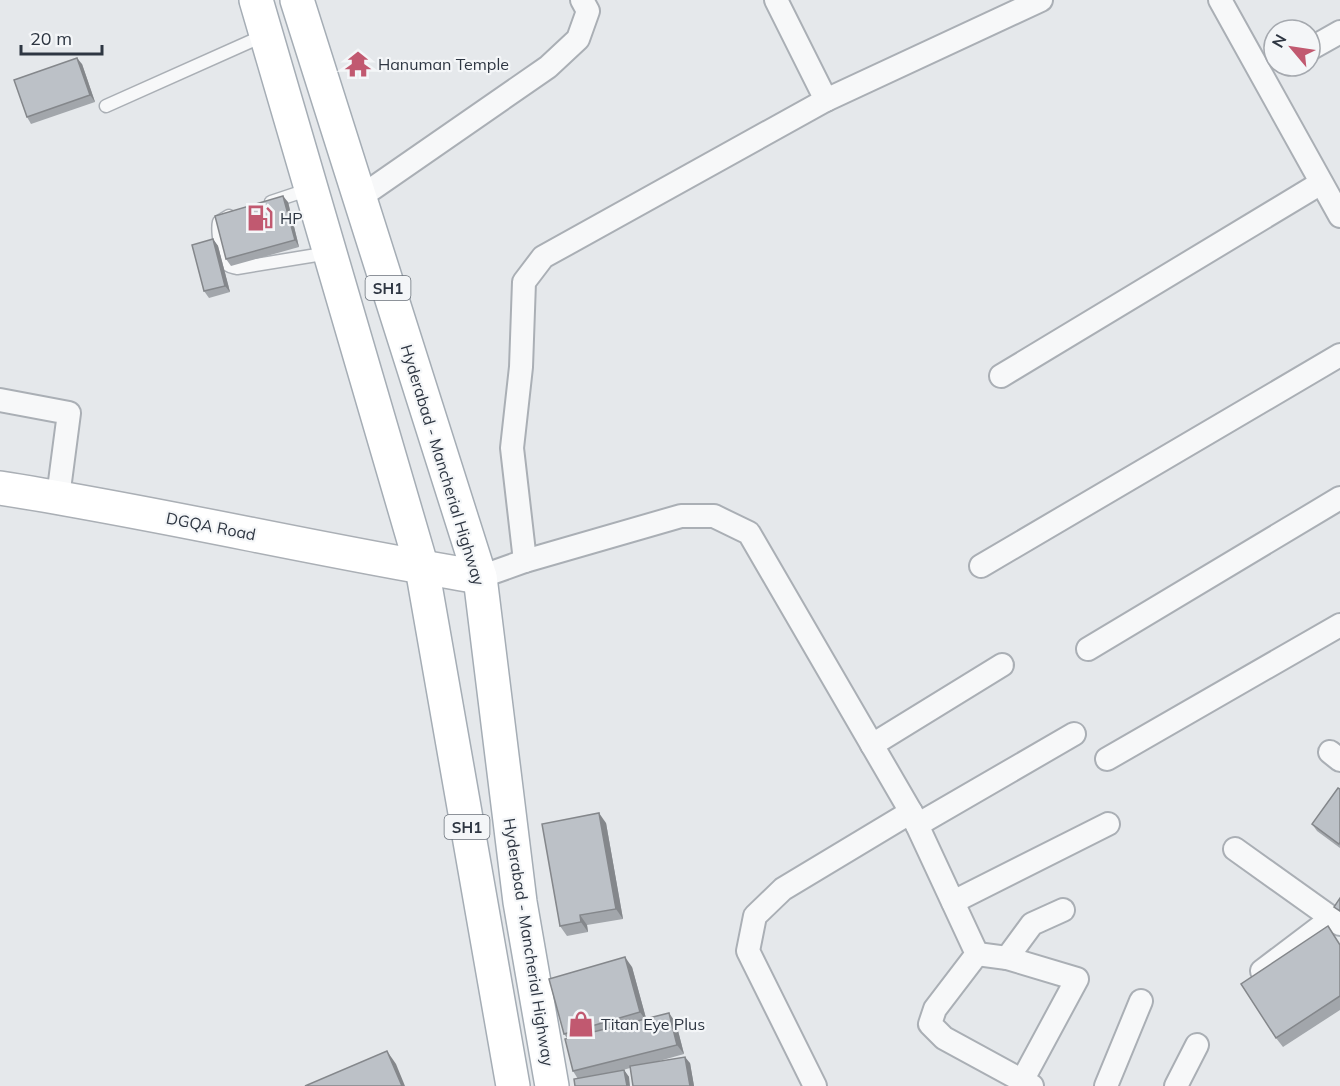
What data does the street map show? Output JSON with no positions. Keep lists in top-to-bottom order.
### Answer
{
  "streets": {
    "main road": ["SH1", "Hyderabad - Mancherial Highway", "DGQA Road"]
  },
  "crossings": [
    ["SH1", "DGQA Road"],
    ["Hyderabad - Mancherial Highway", "DGQA Road"]
  ],
  "places": {
    "temple": ["Hanuman Temple"],
    "fuel station": ["HP"],
    "shop": ["Titan Eye Plus"]
  },
  "scale_bar": "20 m",
  "north": "top left"
}
